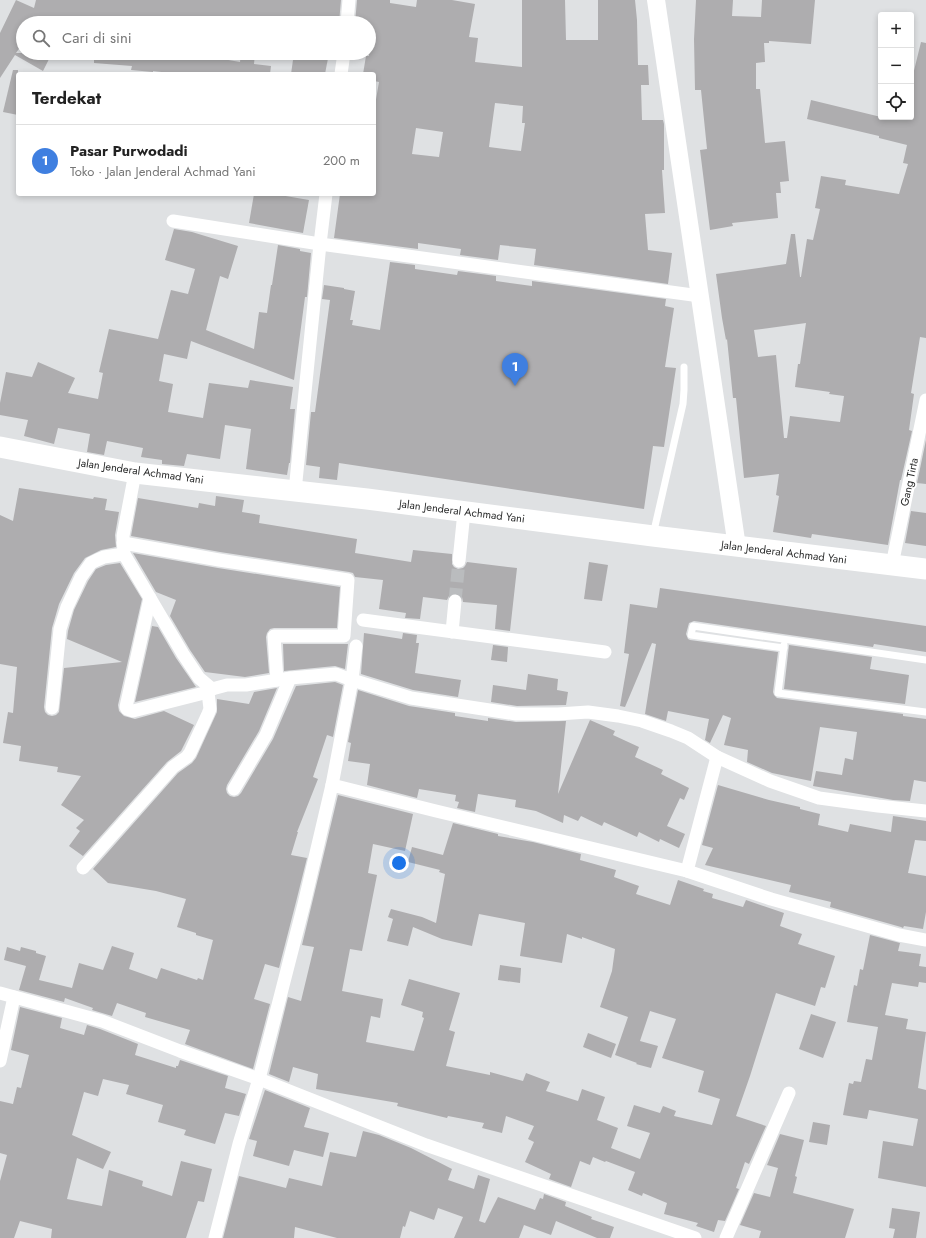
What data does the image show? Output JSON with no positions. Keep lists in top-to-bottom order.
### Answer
{
  "streets": {
    "main road": ["Jalan Jenderal Achmad Yani"],
    "street": ["Gang Tirta"]
  },
  "crossings": [
    ["Jalan Jenderal Achmad Yani", "Gang Tirta"]
  ],
  "page": {
    "map_buttons": ["+", "−"],
    "search": "Cari di sini",
    "heading": "Terdekat",
    "list": [
      {
        "mark": "1",
        "name": "Pasar Purwodadi",
        "note": "Toko · Jalan Jenderal Achmad Yani",
        "value": "200 m"
      }
    ],
    "pins": "1"
  }
}
